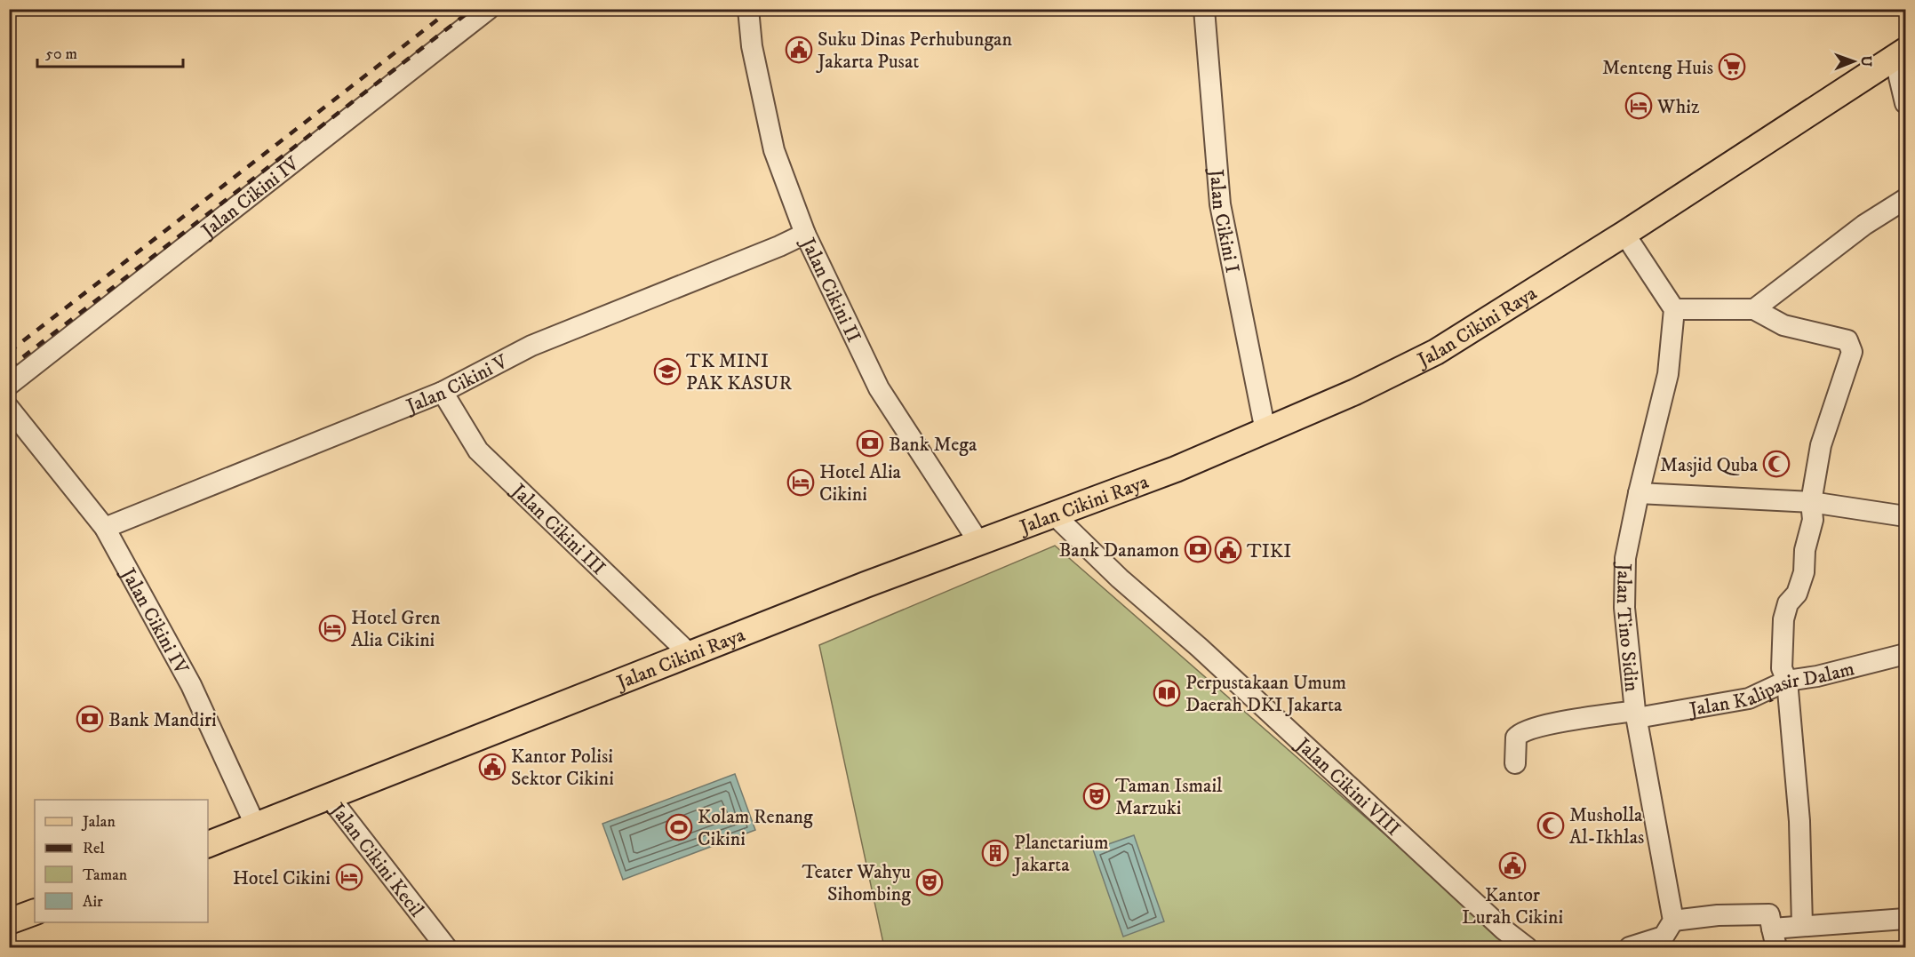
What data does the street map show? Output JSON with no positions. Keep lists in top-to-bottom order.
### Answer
{
  "streets": {
    "main road": ["Jalan Cikini Raya"],
    "street": [
      "Jalan Cikini IV",
      "Jalan Cikini I",
      "Jalan Cikini II",
      "Jalan Cikini V",
      "Jalan Cikini III",
      "Jalan Tino Sidin",
      "Jalan Kalipasir Dalam",
      "Jalan Cikini VIII",
      "Jalan Cikini Kecil"
    ]
  },
  "crossings": [
    ["Jalan Cikini IV", "Jalan Cikini Raya"],
    ["Jalan Cikini IV", "Jalan Cikini V"],
    ["Jalan Cikini I", "Jalan Cikini Raya"],
    ["Jalan Cikini II", "Jalan Cikini Raya"],
    ["Jalan Cikini II", "Jalan Cikini V"],
    ["Jalan Cikini Raya", "Jalan Cikini III"],
    ["Jalan Cikini Raya", "Jalan Cikini VIII"],
    ["Jalan Cikini Raya", "Jalan Cikini Kecil"],
    ["Jalan Cikini V", "Jalan Cikini III"],
    ["Jalan Tino Sidin", "Jalan Kalipasir Dalam"]
  ],
  "places": {
    "public building": [
      "Suku Dinas Perhubungan Jakarta Pusat",
      "TIKI",
      "Kantor Polisi Sektor Cikini",
      "Kantor Lurah Cikini"
    ],
    "supermarket": ["Menteng Huis"],
    "hotel": [
      "Whiz",
      "Hotel Alia Cikini",
      "Hotel Gren Alia Cikini",
      "Hotel Cikini"
    ],
    "school or university": ["TK MINI PAK KASUR"],
    "bank": ["Bank Mega", "Bank Danamon", "Bank Mandiri"],
    "mosque": ["Masjid Quba", "Musholla Al-Ikhlas"],
    "library": ["Perpustakaan Umum Daerah DKI Jakarta"],
    "theatre": ["Taman Ismail Marzuki", "Teater Wahyu Sihombing"],
    "sports": ["Kolam Renang Cikini"],
    "building": ["Planetarium Jakarta"]
  },
  "legend": [
    "Jalan",
    "Rel",
    "Taman",
    "Air"
  ],
  "scale_bar": "50 m",
  "north": "right"
}
